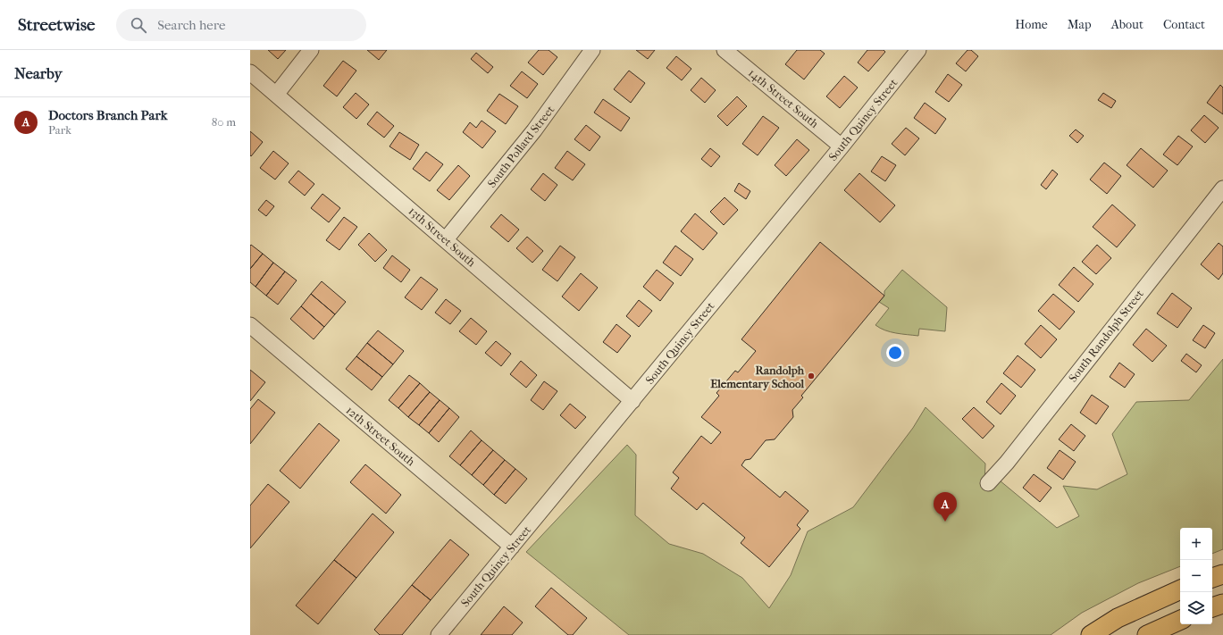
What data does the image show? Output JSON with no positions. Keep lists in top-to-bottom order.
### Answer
{
  "streets": {
    "street": [
      "14th Street South",
      "South Quincy Street",
      "South Pollard Street",
      "13th Street South",
      "South Randolph Street",
      "12th Street South"
    ]
  },
  "crossings": [
    ["14th Street South", "South Quincy Street"],
    ["South Quincy Street", "13th Street South"],
    ["South Quincy Street", "12th Street South"],
    ["South Pollard Street", "13th Street South"]
  ],
  "places": ["Randolph Elementary School"],
  "page": {
    "header": "Streetwise",
    "search": "Search here",
    "nav": [
      "Home",
      "Map",
      "About",
      "Contact"
    ],
    "heading": "Nearby",
    "list": [
      {
        "mark": "A",
        "name": "Doctors Branch Park",
        "note": "Park",
        "value": "80 m"
      }
    ],
    "pins": "A",
    "map_buttons": ["+", "−"]
  }
}
